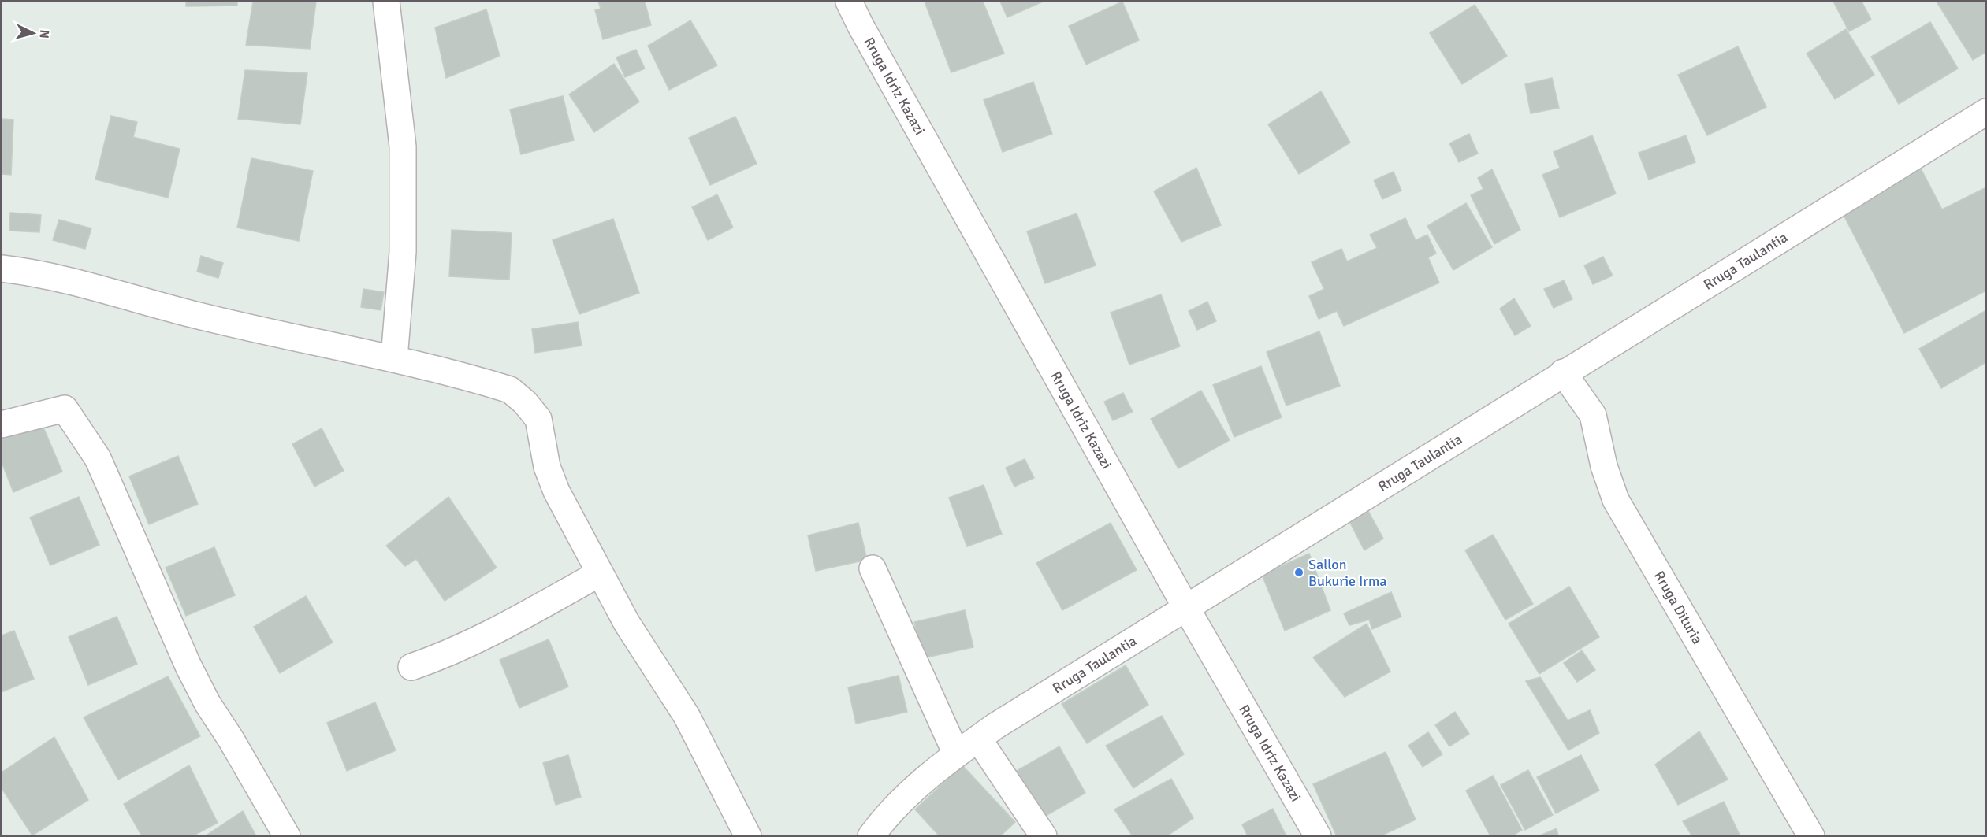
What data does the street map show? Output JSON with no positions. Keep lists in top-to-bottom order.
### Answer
{
  "streets": {
    "street": ["Rruga Idriz Kazazi", "Rruga Taulantia", "Rruga Dituria"]
  },
  "crossings": [
    ["Rruga Idriz Kazazi", "Rruga Taulantia"],
    ["Rruga Taulantia", "Rruga Dituria"]
  ],
  "places": ["Sallon Bukurie Irma"],
  "north": "right"
}
